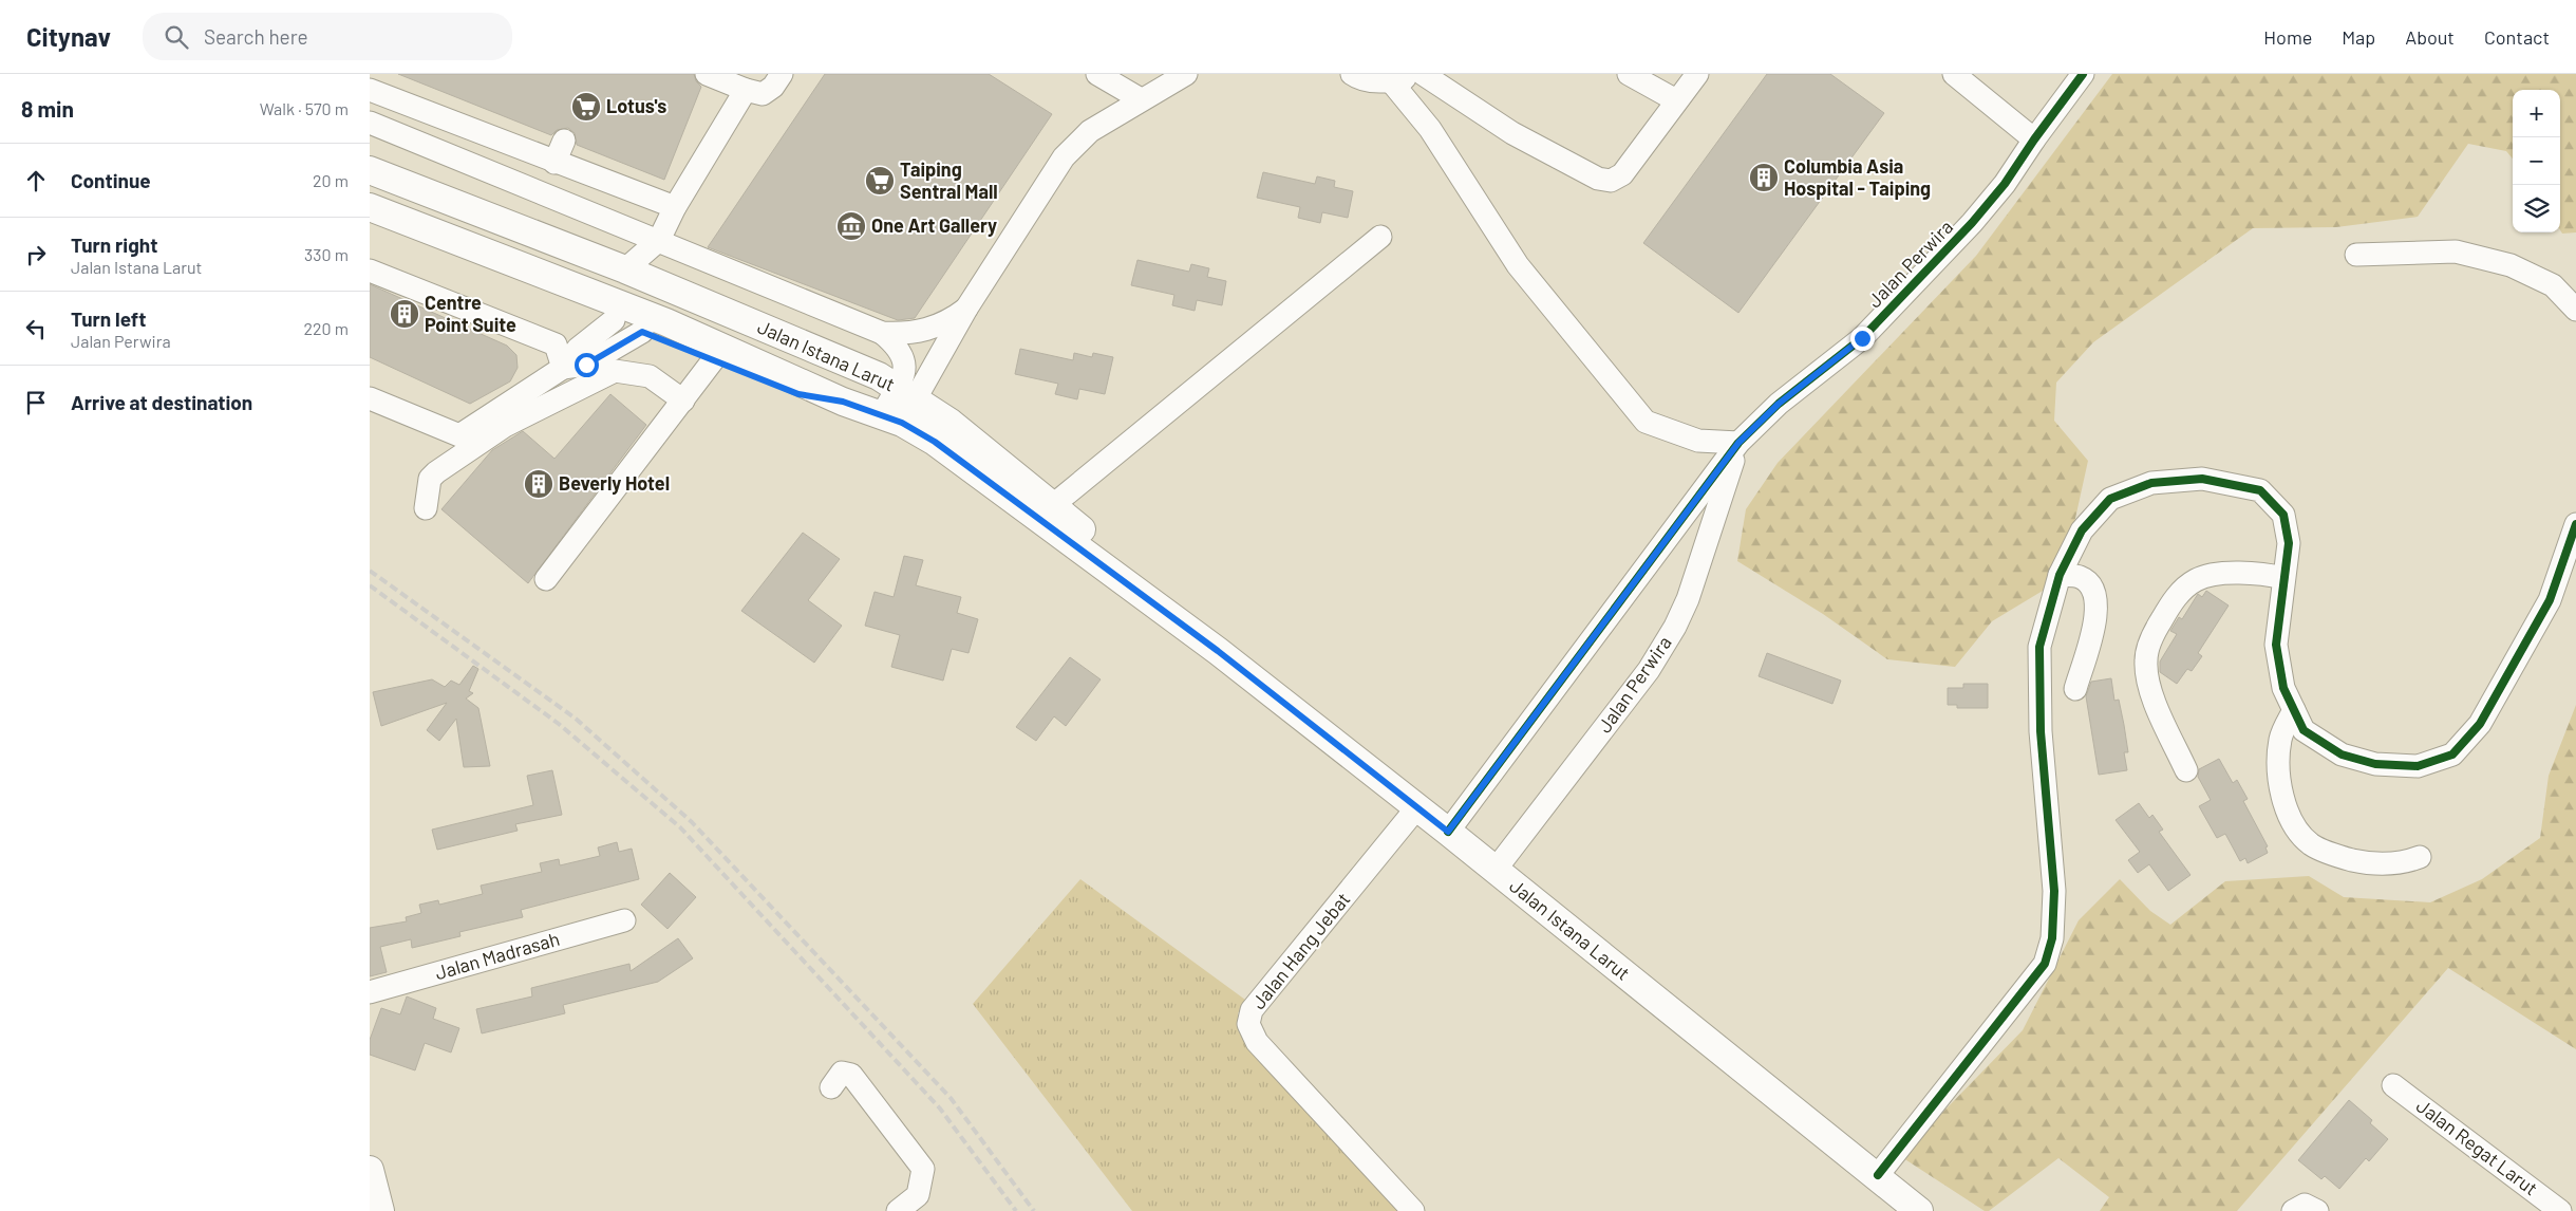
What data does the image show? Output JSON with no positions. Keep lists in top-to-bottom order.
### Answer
{
  "streets": {
    "main road": ["Jalan Istana Larut"],
    "street": [
      "Jalan Perwira",
      "Jalan Hang Jebat",
      "Jalan Madrasah",
      "Jalan Regat Larut"
    ]
  },
  "crossings": [
    ["Jalan Perwira", "Jalan Istana Larut"],
    ["Jalan Istana Larut", "Jalan Hang Jebat"]
  ],
  "places": {
    "supermarket": ["Lotus's", "Taiping Sentral Mall"],
    "building": ["Columbia Asia Hospital - Taiping", "Centre Point Suite", "Beverly Hotel"],
    "museum": ["One Art Gallery"]
  },
  "page": {
    "header": "Citynav",
    "search": "Search here",
    "nav": [
      "Home",
      "Map",
      "About",
      "Contact"
    ],
    "heading": ["8 min", "Walk · 570 m"],
    "map_buttons": ["+", "−"],
    "list": [
      ["Continue", "20 m"],
      ["Turn right", "Jalan Istana Larut", "330 m"],
      ["Turn left", "Jalan Perwira", "220 m"],
      "Arrive at destination"
    ]
  }
}
